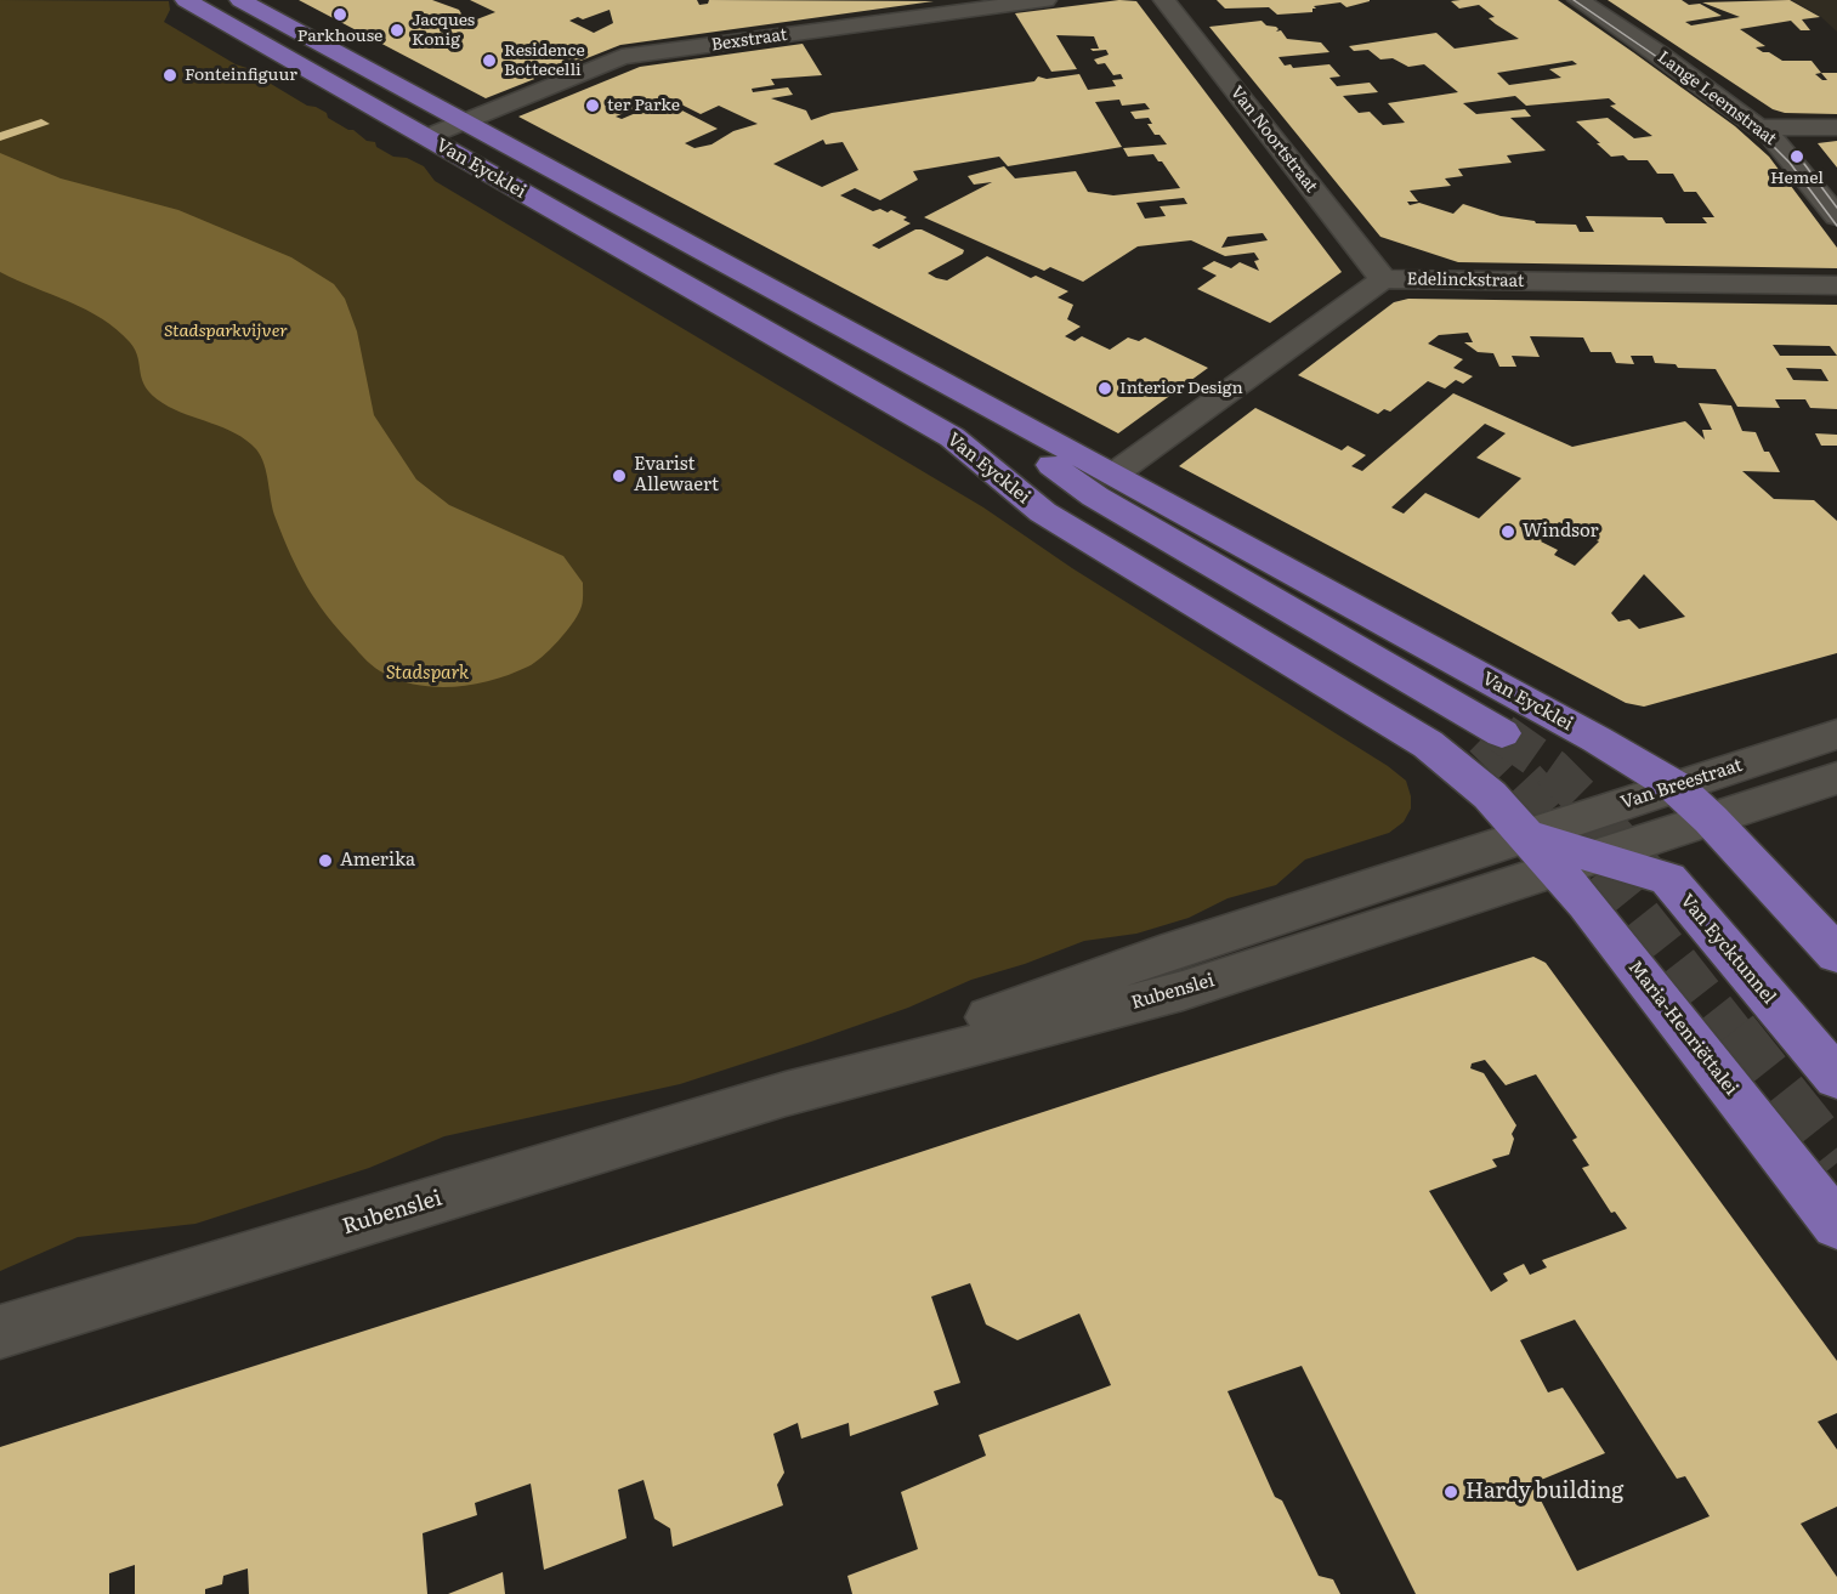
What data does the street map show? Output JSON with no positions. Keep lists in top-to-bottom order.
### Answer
{
  "streets": {
    "main road": ["Van Eycklei", "Van Eycktunnel", "Maria-Henriëttalei"],
    "street": [
      "Bexstraat",
      "Lange Leemstraat",
      "Van Noortstraat",
      "Edelinckstraat",
      "Van Breestraat",
      "Rubenslei"
    ]
  },
  "crossings": [
    ["Bexstraat", "Van Eycklei"],
    ["Van Noortstraat", "Edelinckstraat"],
    ["Van Eycklei", "Edelinckstraat"],
    ["Van Eycklei", "Van Breestraat"],
    ["Van Eycklei", "Rubenslei"],
    ["Van Eycklei", "Maria-Henriëttalei"],
    ["Van Breestraat", "Rubenslei"],
    ["Van Breestraat", "Maria-Henriëttalei"],
    ["Van Eycktunnel", "Rubenslei"],
    ["Van Eycktunnel", "Maria-Henriëttalei"],
    ["Rubenslei", "Maria-Henriëttalei"]
  ],
  "water": ["Stadsparkvijver"],
  "parks": ["Stadspark"],
  "places": [
    "Parkhouse",
    "Jacques Konig",
    "Residence Bottecelli",
    "Fonteinfiguur",
    "ter Parke",
    "Hemel",
    "Interior Design",
    "Evarist Allewaert",
    "Windsor",
    "Amerika",
    "Hardy building"
  ]
}
